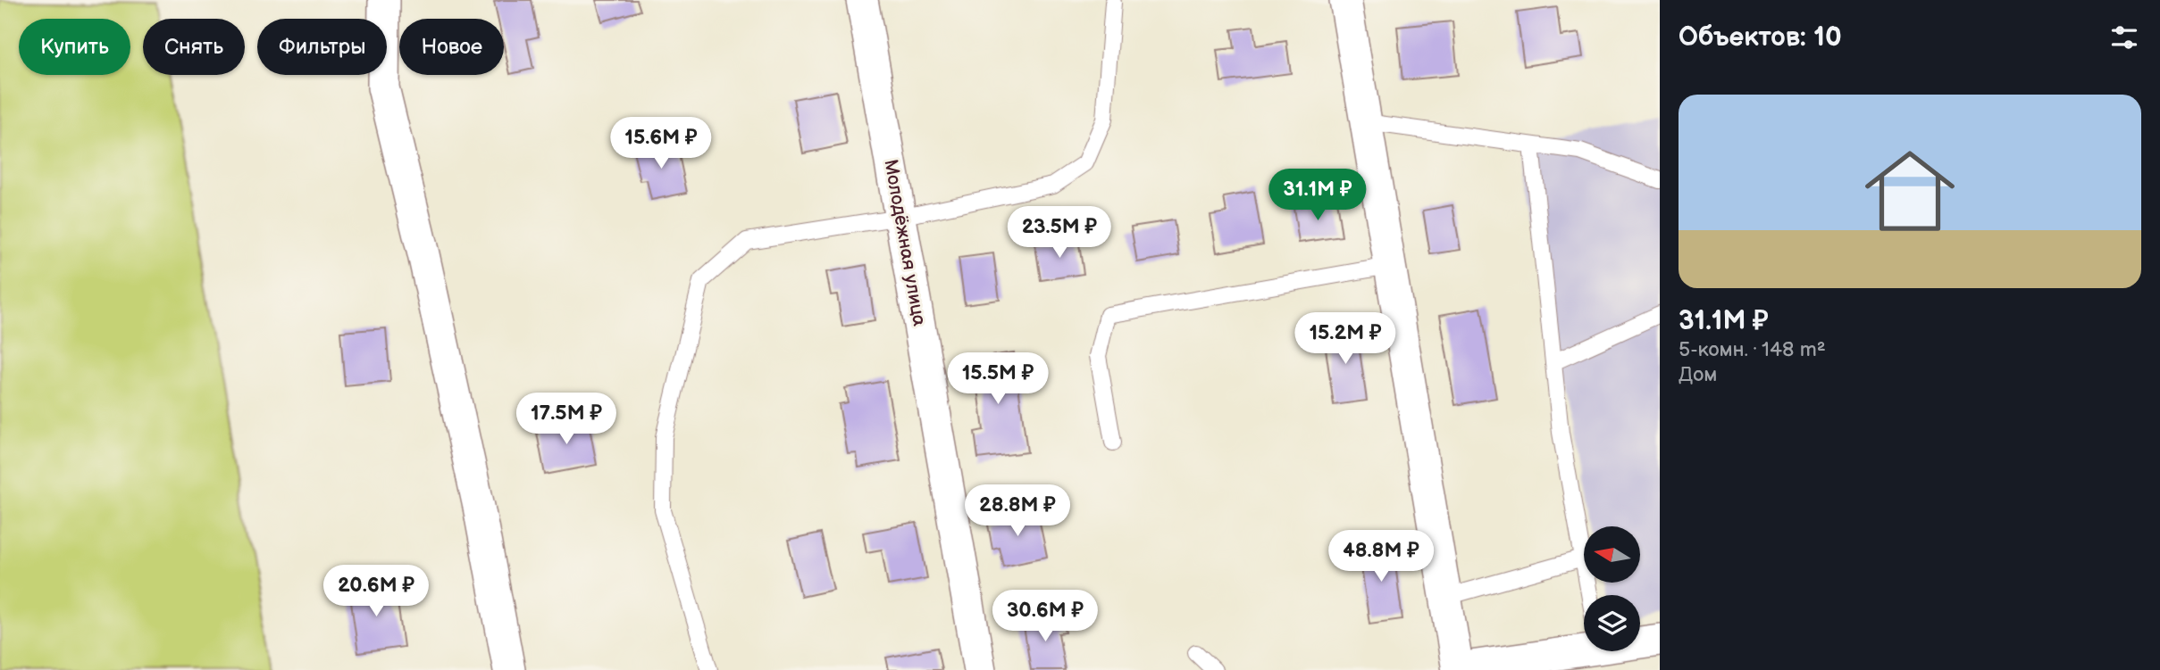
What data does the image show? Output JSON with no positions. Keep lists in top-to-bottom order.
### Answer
{
  "streets": {
    "street": ["Молодёжная улица"]
  },
  "north": "left",
  "page": {
    "heading": "Объектов: 10",
    "chip": [
      "Купить",
      "Снять",
      "Фильтры",
      "Новое"
    ],
    "list": [
      {
        "name": "31.1M ₽",
        "note": "5-комн. · 148 m² · Дом"
      }
    ],
    "price": [
      "15.6M ₽",
      "31.1M ₽",
      "23.5M ₽",
      "15.2M ₽",
      "15.5M ₽",
      "17.5M ₽",
      "28.8M ₽",
      "48.8M ₽",
      "20.6M ₽",
      "30.6M ₽"
    ]
  }
}
